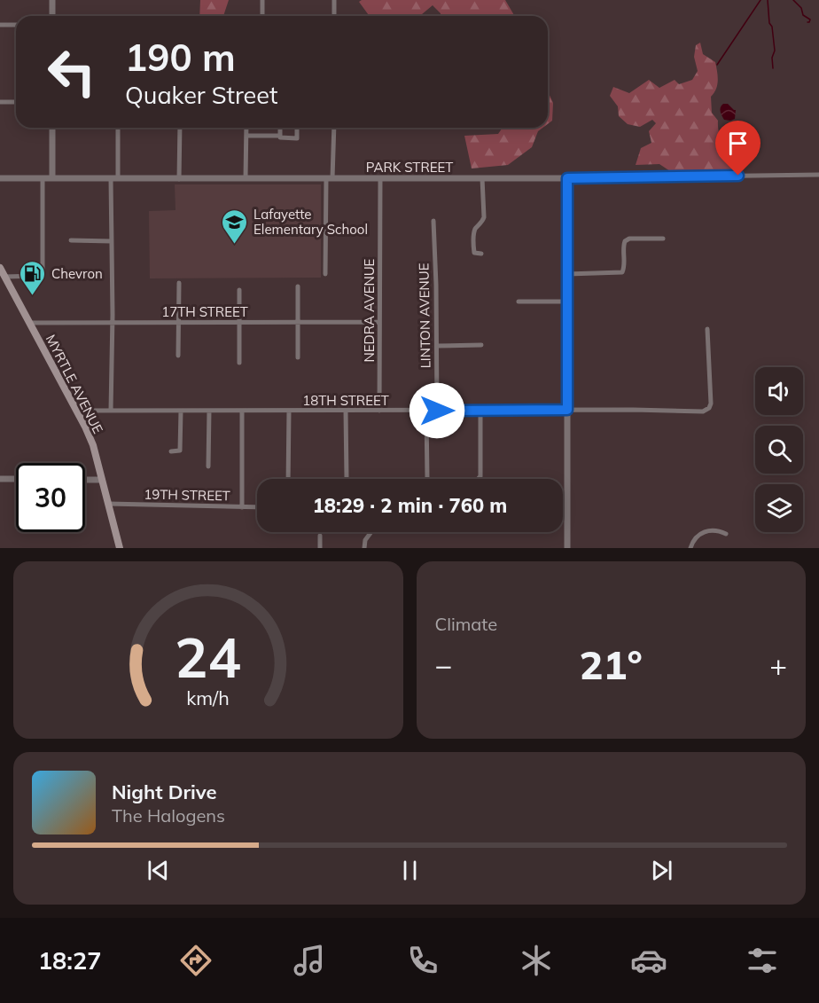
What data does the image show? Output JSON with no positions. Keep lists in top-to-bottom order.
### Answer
{
  "streets": {
    "main road": ["MYRTLE AVENUE"],
    "street": [
      "PARK STREET",
      "NEDRA AVENUE",
      "17TH STREET",
      "LINTON AVENUE",
      "18TH STREET",
      "19TH STREET"
    ]
  },
  "crossings": [
    ["PARK STREET", "NEDRA AVENUE"],
    ["NEDRA AVENUE", "17TH STREET"],
    ["NEDRA AVENUE", "18TH STREET"],
    ["17TH STREET", "MYRTLE AVENUE"],
    ["LINTON AVENUE", "18TH STREET"],
    ["MYRTLE AVENUE", "18TH STREET"],
    ["MYRTLE AVENUE", "19TH STREET"]
  ],
  "places": {
    "school or university": ["Lafayette Elementary School"],
    "fuel station": ["Chevron"]
  },
  "page": {
    "turn": ["190 m", "Quaker Street"],
    "limit": "30",
    "trip": "18:29 · 2 min · 760 m",
    "tile": "Climate",
    "heat": ["−", "21°", "+"],
    "song": ["Night Drive", "The Halogens"],
    "tabs": "18:27",
    "gauge": ["24", "km/h"]
  }
}
